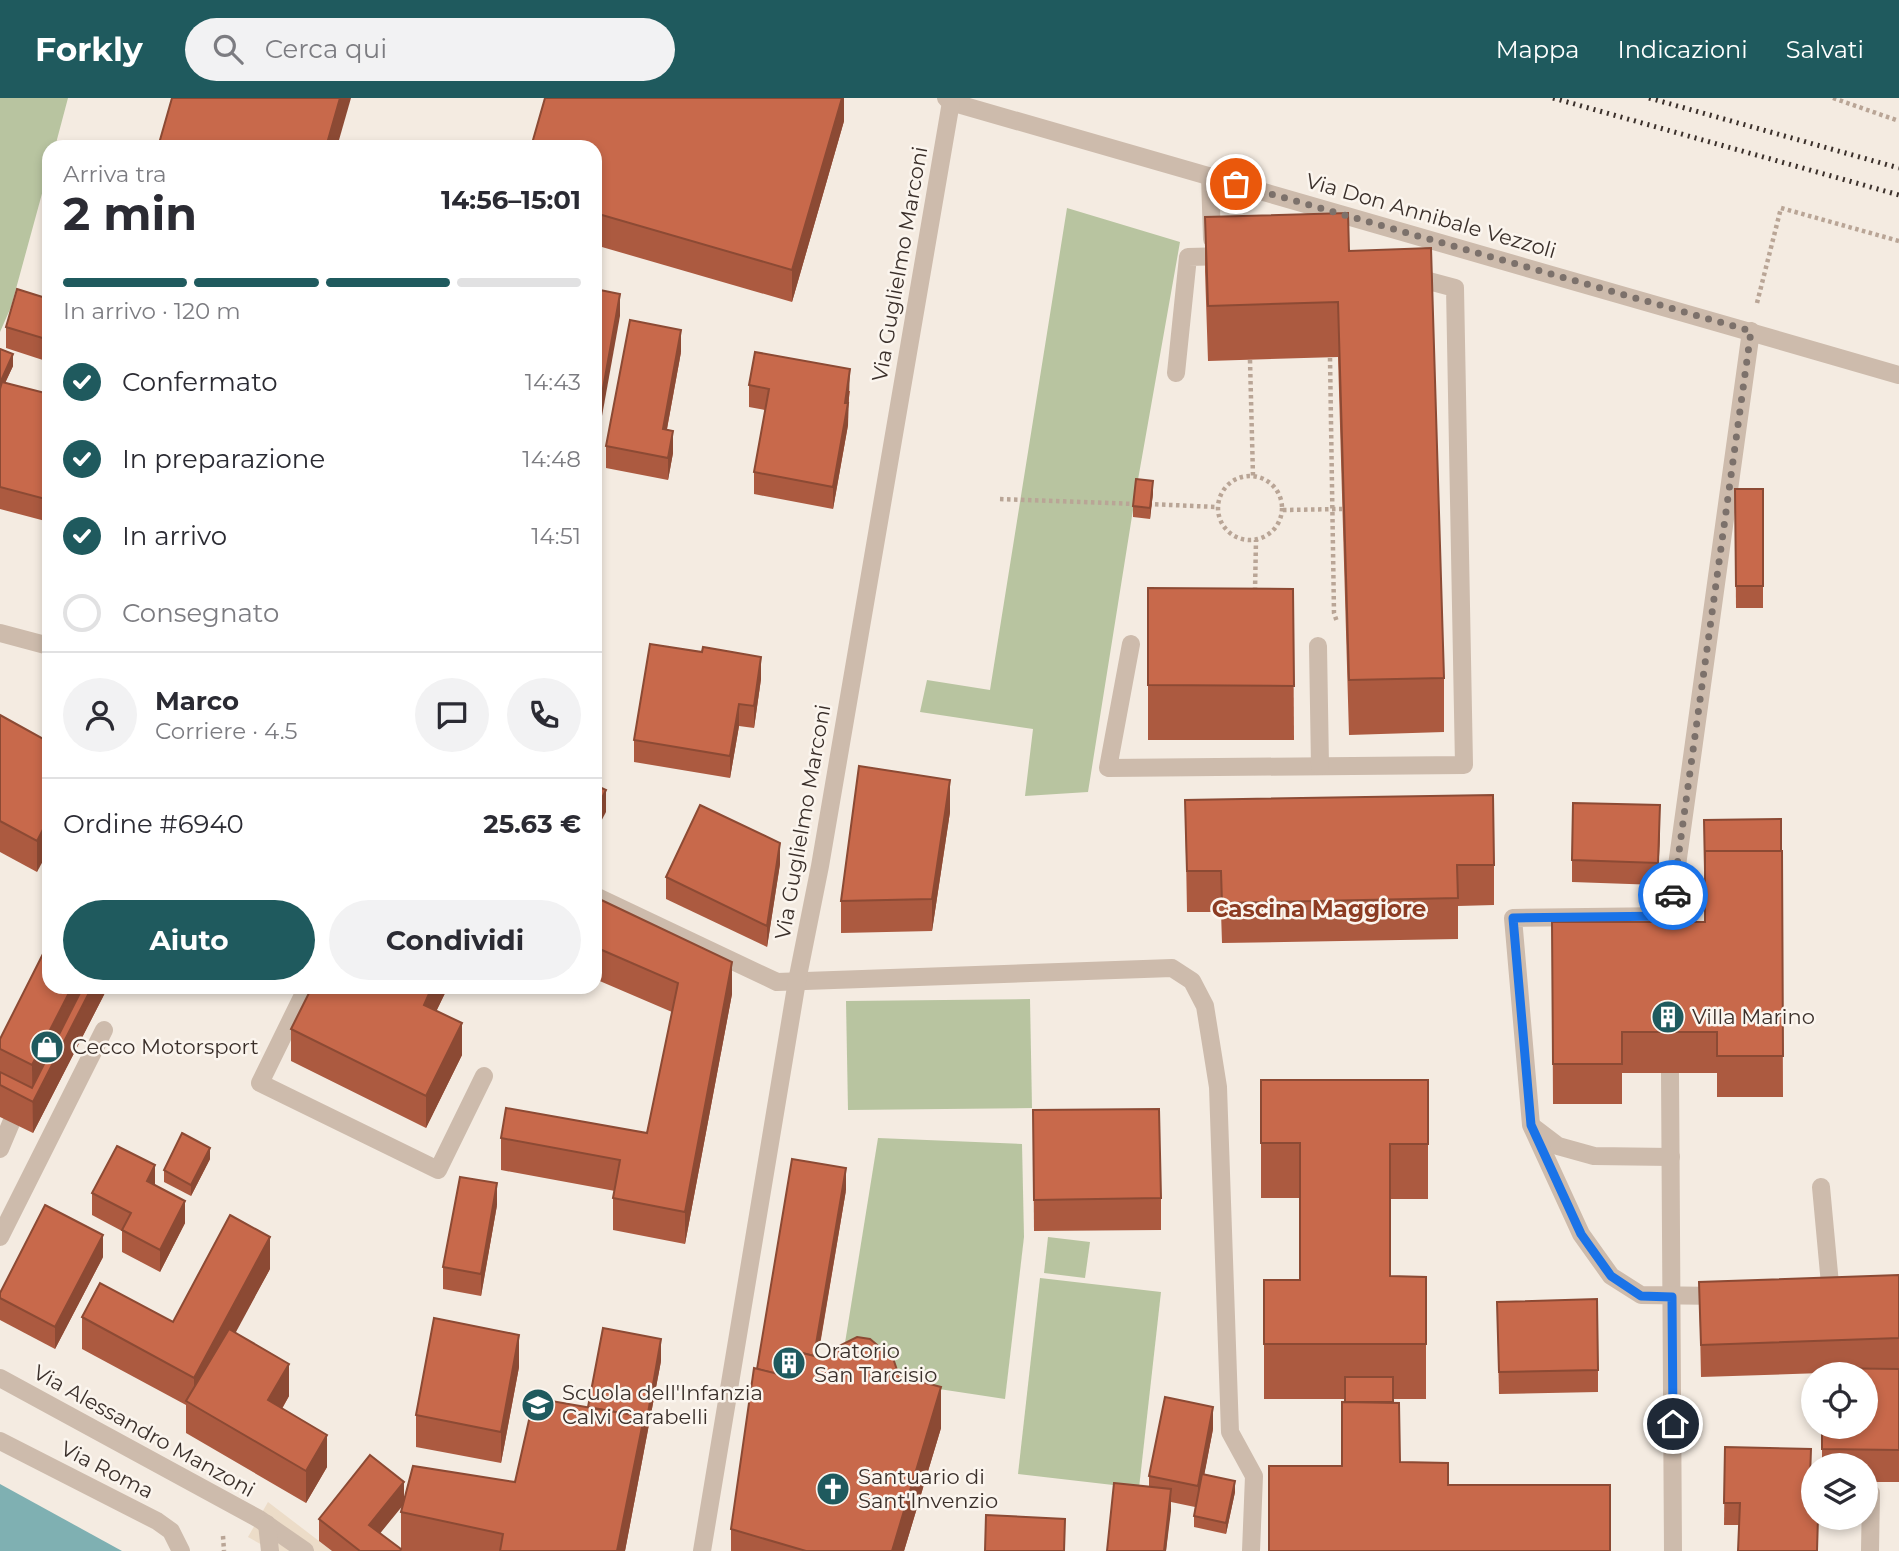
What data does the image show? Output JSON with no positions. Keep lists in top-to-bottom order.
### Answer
{
  "streets": {
    "street": [
      "Via Don Annibale Vezzoli",
      "Via Guglielmo Marconi",
      "Via Alessandro Manzoni",
      "Via Roma"
    ]
  },
  "crossings": [
    ["Via Don Annibale Vezzoli", "Via Guglielmo Marconi"]
  ],
  "districts": ["Cascina Maggiore"],
  "places": {
    "building": ["Villa Marino", "Oratorio San Tarcisio"],
    "shop": ["Cecco Motorsport"],
    "school or university": ["Scuola dell'Infanzia Calvi Carabelli"],
    "church": ["Santuario di Sant'Invenzio"]
  },
  "page": {
    "header": "Forkly",
    "search": "Cerca qui",
    "nav": ["Mappa", "Indicazioni", "Salvati"],
    "heading": ["2 min", "Arriva tra", "14:56–15:01"],
    "panel": [
      "Marco",
      "Corriere · 4.5",
      "Ordine #6940",
      "25.63 €"
    ],
    "bar": "In arrivo · 120 m",
    "list": [
      ["Confermato", "14:43"],
      ["In preparazione", "14:48"],
      ["In arrivo", "14:51"],
      "Consegnato"
    ],
    "buttons": ["Aiuto", "Condividi"]
  }
}
